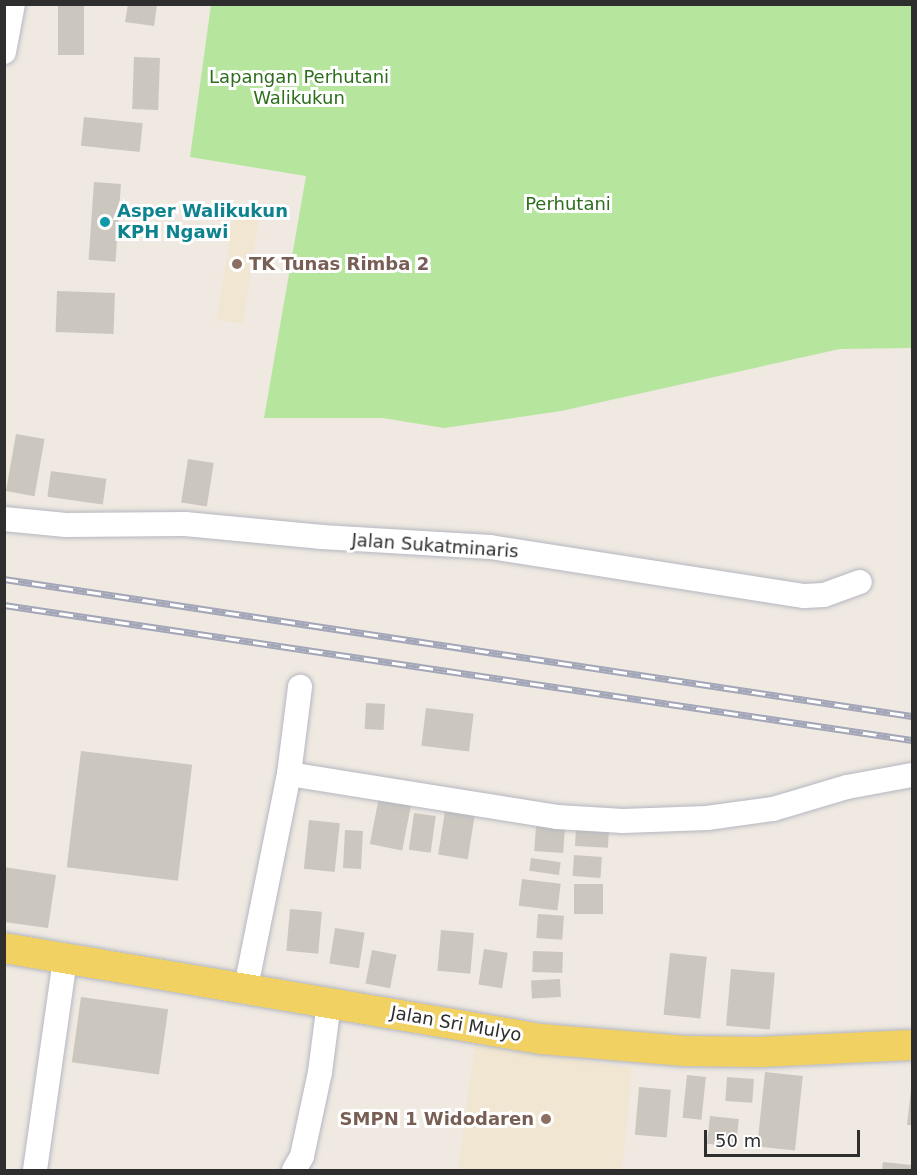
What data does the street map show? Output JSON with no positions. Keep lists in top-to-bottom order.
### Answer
{
  "streets": {
    "main road": ["Jalan Sri Mulyo"],
    "street": ["Jalan Sukatminaris"]
  },
  "parks": ["Lapangan Perhutani Walikukun", "Perhutani"],
  "places": ["Asper Walikukun KPH Ngawi", "TK Tunas Rimba 2", "SMPN 1 Widodaren"],
  "scale_bar": "50 m"
}
